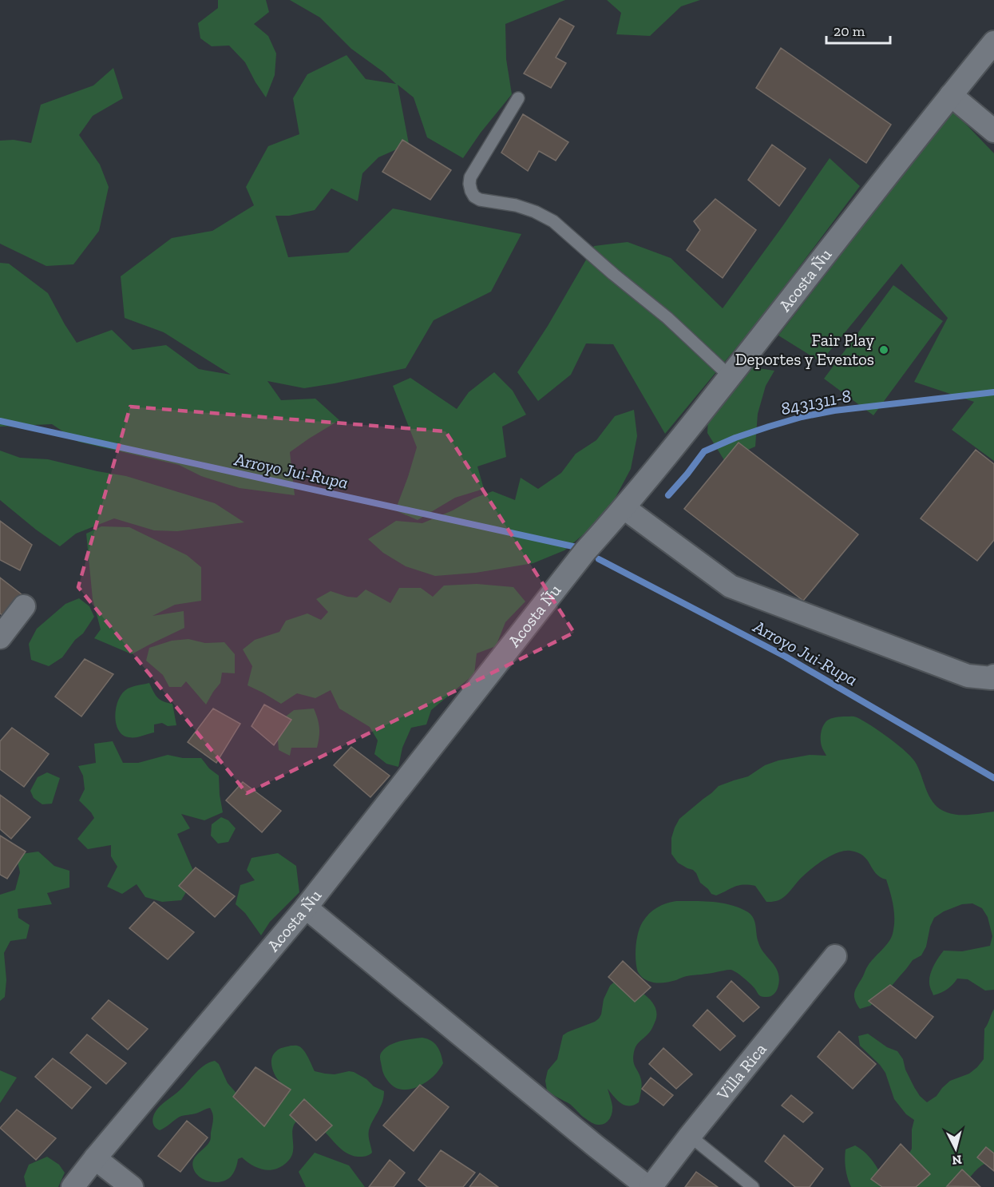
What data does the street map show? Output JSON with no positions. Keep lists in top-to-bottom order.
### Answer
{
  "streets": {
    "street": ["Acosta Ñu", "Villa Rica"]
  },
  "water": ["8431311-8", "Arroyo Jui-Rupa"],
  "places": ["Fair Play Deportes y Eventos"],
  "scale_bar": "20 m",
  "north": "bottom"
}
